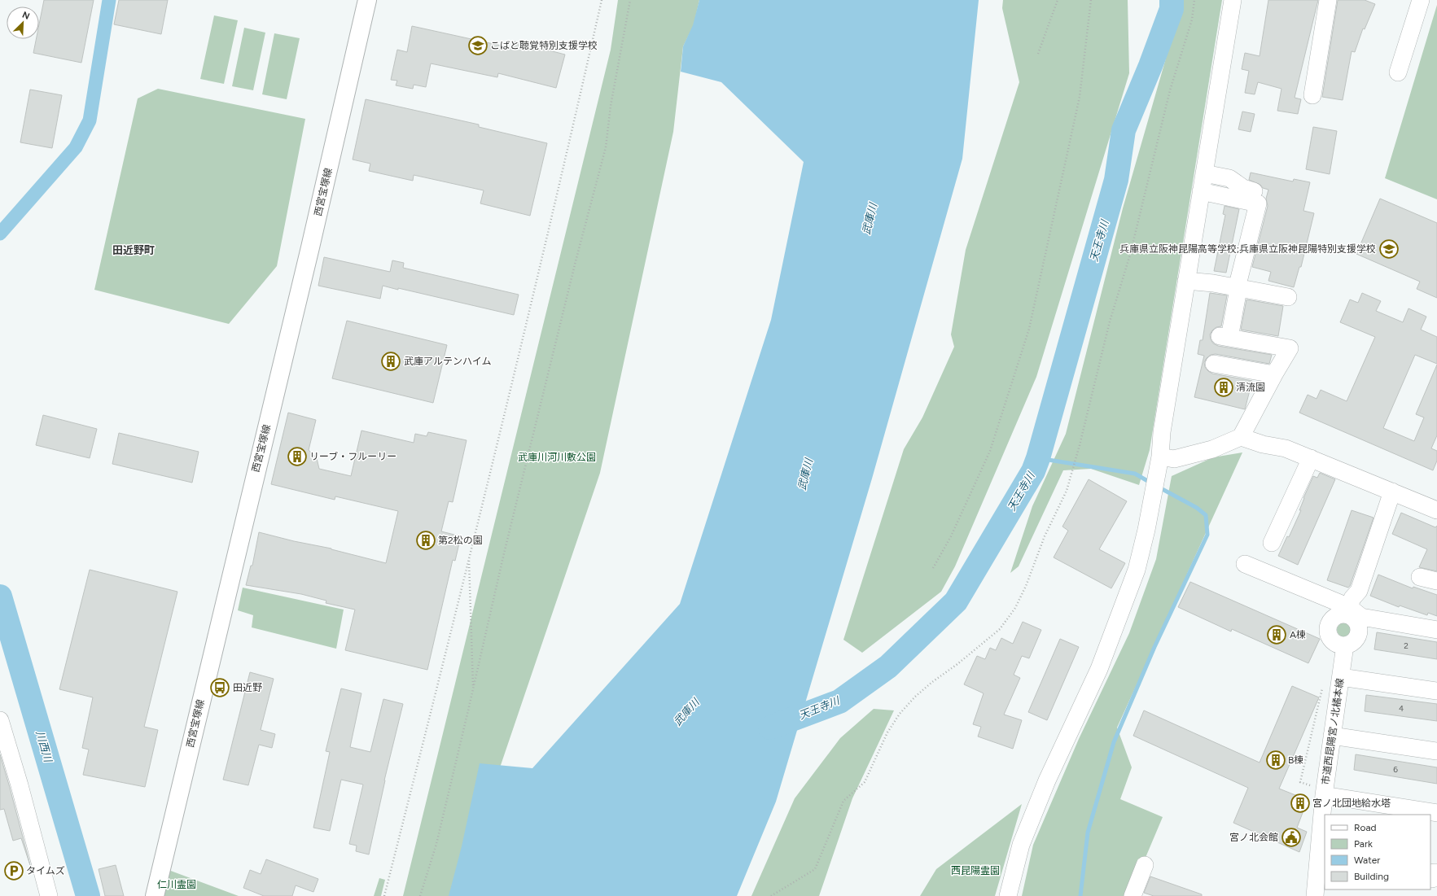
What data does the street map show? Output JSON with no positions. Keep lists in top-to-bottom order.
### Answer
{
  "streets": {
    "main road": ["西宮宝塚線"],
    "street": ["市道西昆陽宮ノ北橘本線"]
  },
  "districts": ["田近野町"],
  "water": ["武庫川", "天王寺川", "川西川"],
  "parks": ["武庫川河川敷公園", "西昆陽霊園", "仁川霊園"],
  "places": {
    "school or university": ["こばと聴覚特別支援学校", "兵庫県立阪神昆陽高等学校;兵庫県立阪神昆陽特別支援学校"],
    "building": [
      "武庫アルテンハイム",
      "清流園",
      "リーブ・フルーリー",
      "第2松の園",
      "A棟",
      "B棟",
      "宮ノ北団地給水塔"
    ],
    "bus stop": ["田近野"],
    "public building": ["宮ノ北会館"],
    "parking": ["タイムズ"]
  },
  "house_numbers": ["2", "4", "6"],
  "legend": [
    "Road",
    "Park",
    "Water",
    "Building"
  ],
  "north": "top right"
}
